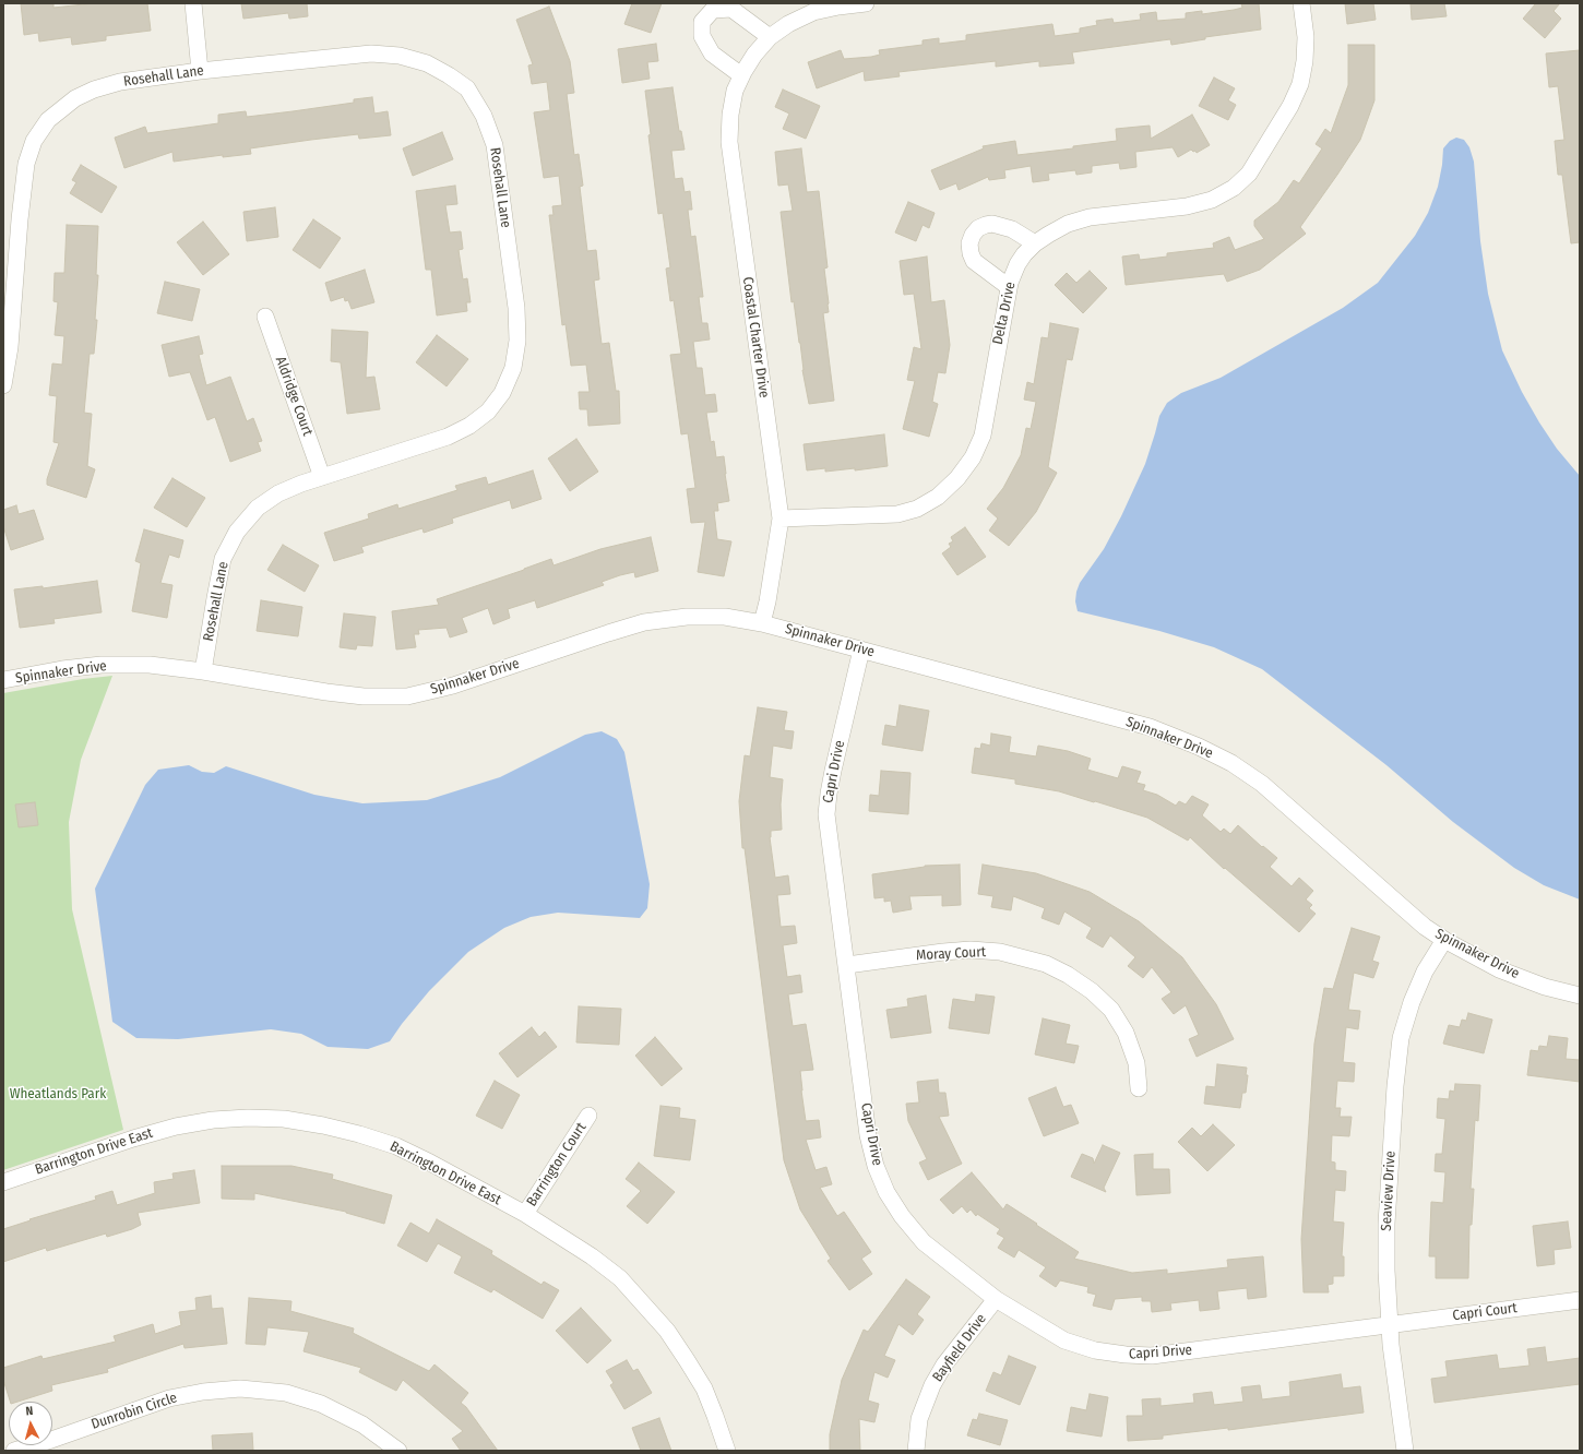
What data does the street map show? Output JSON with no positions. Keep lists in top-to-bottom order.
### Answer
{
  "streets": {
    "street": [
      "Rosehall Lane",
      "Delta Drive",
      "Coastal Charter Drive",
      "Aldridge Court",
      "Spinnaker Drive",
      "Capri Drive",
      "Moray Court",
      "Barrington Drive East",
      "Barrington Court",
      "Seaview Drive",
      "Capri Court",
      "Bayfield Drive",
      "Dunrobin Circle"
    ]
  },
  "crossings": [
    ["Rosehall Lane", "Aldridge Court"],
    ["Rosehall Lane", "Spinnaker Drive"],
    ["Delta Drive", "Coastal Charter Drive"],
    ["Coastal Charter Drive", "Spinnaker Drive"],
    ["Spinnaker Drive", "Capri Drive"],
    ["Spinnaker Drive", "Seaview Drive"],
    ["Capri Drive", "Moray Court"],
    ["Capri Drive", "Seaview Drive"],
    ["Capri Drive", "Capri Court"],
    ["Capri Drive", "Bayfield Drive"],
    ["Barrington Drive East", "Barrington Court"],
    ["Seaview Drive", "Capri Court"]
  ],
  "parks": ["Wheatlands Park"],
  "north": "top"
}
